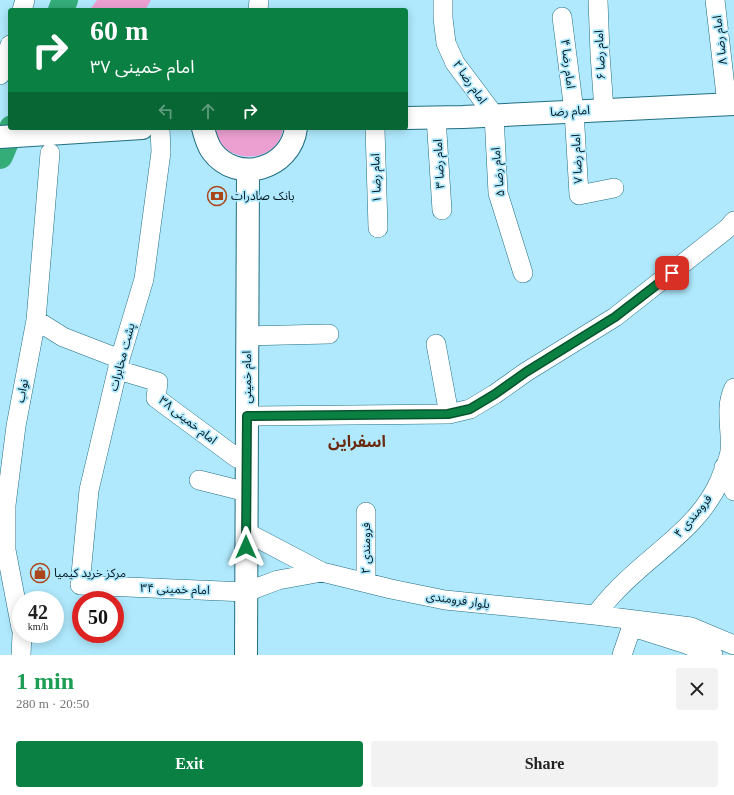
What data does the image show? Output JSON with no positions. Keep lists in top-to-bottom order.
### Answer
{
  "streets": {
    "main road": ["امام رضا", "امام خمینی"],
    "street": [
      "امام رضا ۸",
      "امام رضا ۶",
      "امام رضا ۴",
      "امام رضا ۲",
      "امام رضا ۷",
      "امام رضا ۳",
      "امام رضا ۵",
      "امام رضا ۱",
      "پشت مخابرات",
      "نواب",
      "امام خمینی ۳۸",
      "فرومندی ۴",
      "فرومندی ۲",
      "امام خمینی ۳۴",
      "بلوار فرومندی"
    ]
  },
  "crossings": [
    ["امام رضا ۸", "امام رضا"],
    ["امام رضا ۶", "امام رضا"],
    ["امام رضا ۴", "امام رضا"],
    ["امام رضا ۴", "امام رضا ۷"],
    ["امام رضا ۲", "امام رضا"],
    ["امام رضا ۲", "امام رضا ۵"],
    ["امام رضا", "امام رضا ۷"],
    ["امام رضا", "امام رضا ۳"],
    ["امام رضا", "امام رضا ۵"],
    ["پشت مخابرات", "امام خمینی ۳۸"],
    ["پشت مخابرات", "امام خمینی ۳۴"],
    ["امام خمینی", "امام خمینی ۳۸"],
    ["امام خمینی", "امام خمینی ۳۴"],
    ["فرومندی ۴", "بلوار فرومندی"],
    ["فرومندی ۲", "بلوار فرومندی"]
  ],
  "districts": ["اسفراین"],
  "places": {
    "bank": ["بانک صادرات"],
    "shop": ["مرکز خرید کیمیا"]
  },
  "page": {
    "turn": ["60 m", "امام خمینی ۳۷"],
    "speed": "42 km/h",
    "limit": "50",
    "heading": ["1 min", "280 m · 20:50"],
    "buttons": ["Exit", "Share"]
  }
}
